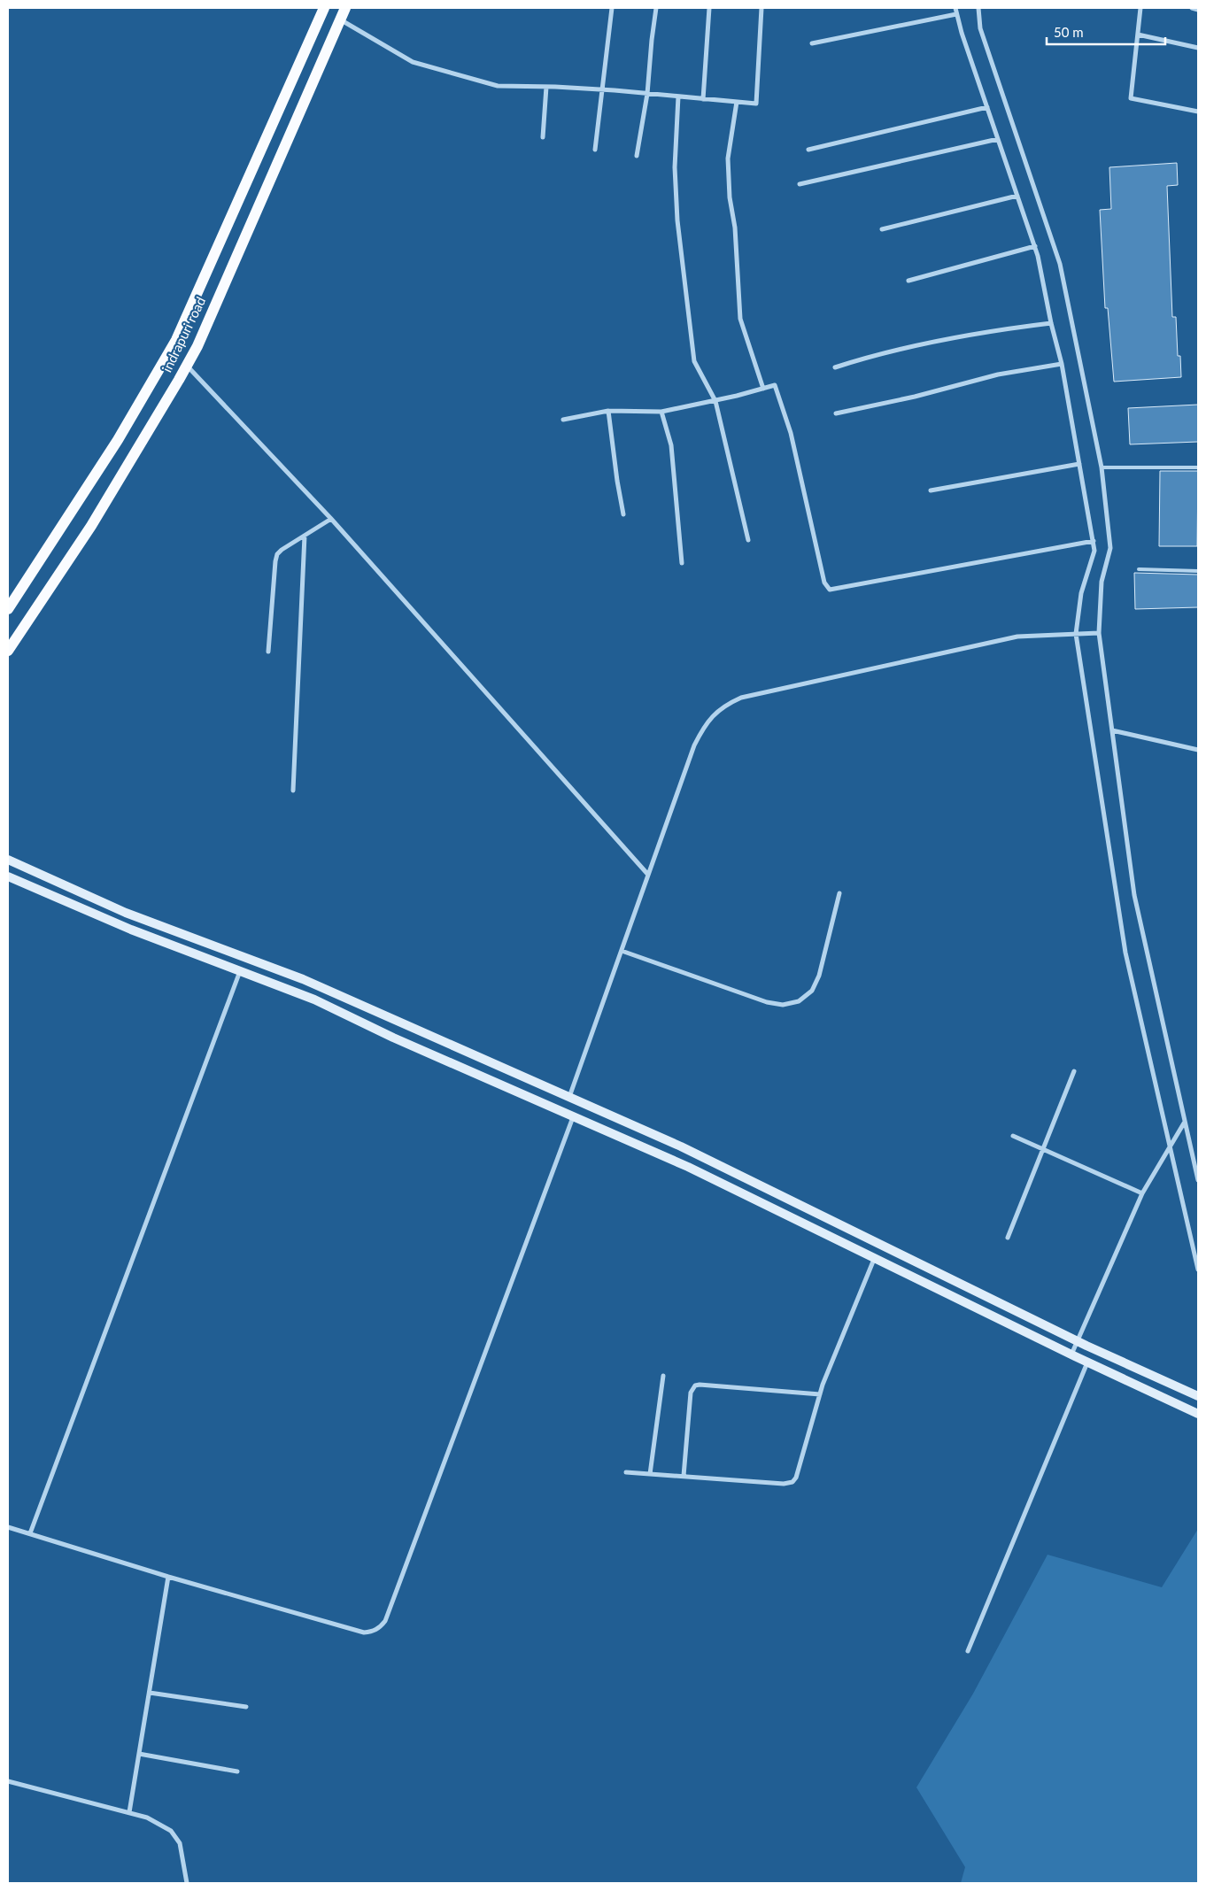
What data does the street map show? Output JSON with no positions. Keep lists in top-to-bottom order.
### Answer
{
  "streets": {
    "main road": ["indrapuri road"]
  },
  "scale_bar": "50 m"
}
